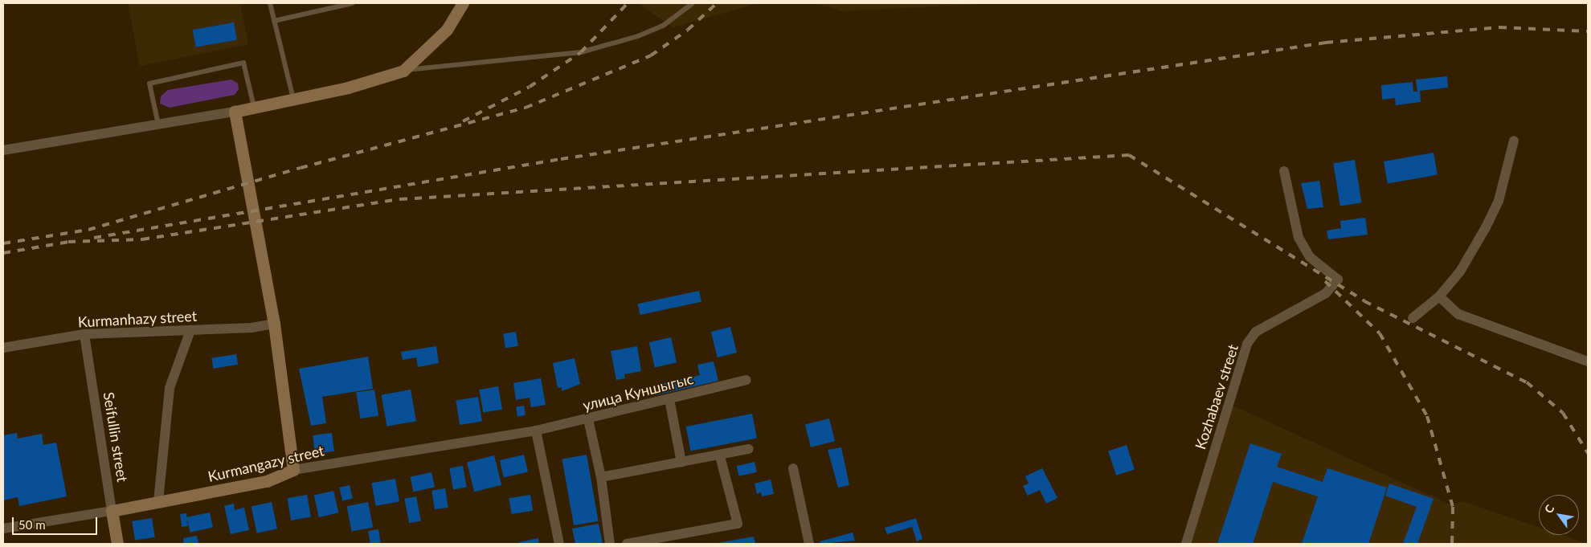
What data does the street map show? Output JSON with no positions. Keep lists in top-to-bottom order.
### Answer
{
  "streets": {
    "main road": ["Seifullin street", "Kurmangazy street"],
    "street": ["Kurmanhazy street", "улица Куншыгыс", "Kozhabaev street"]
  },
  "crossings": [
    ["Kurmanhazy street", "Seifullin street"],
    ["улица Куншыгыс", "Kurmangazy street"],
    ["Seifullin street", "Kurmangazy street"]
  ],
  "scale_bar": "50 m",
  "north": "top left"
}
